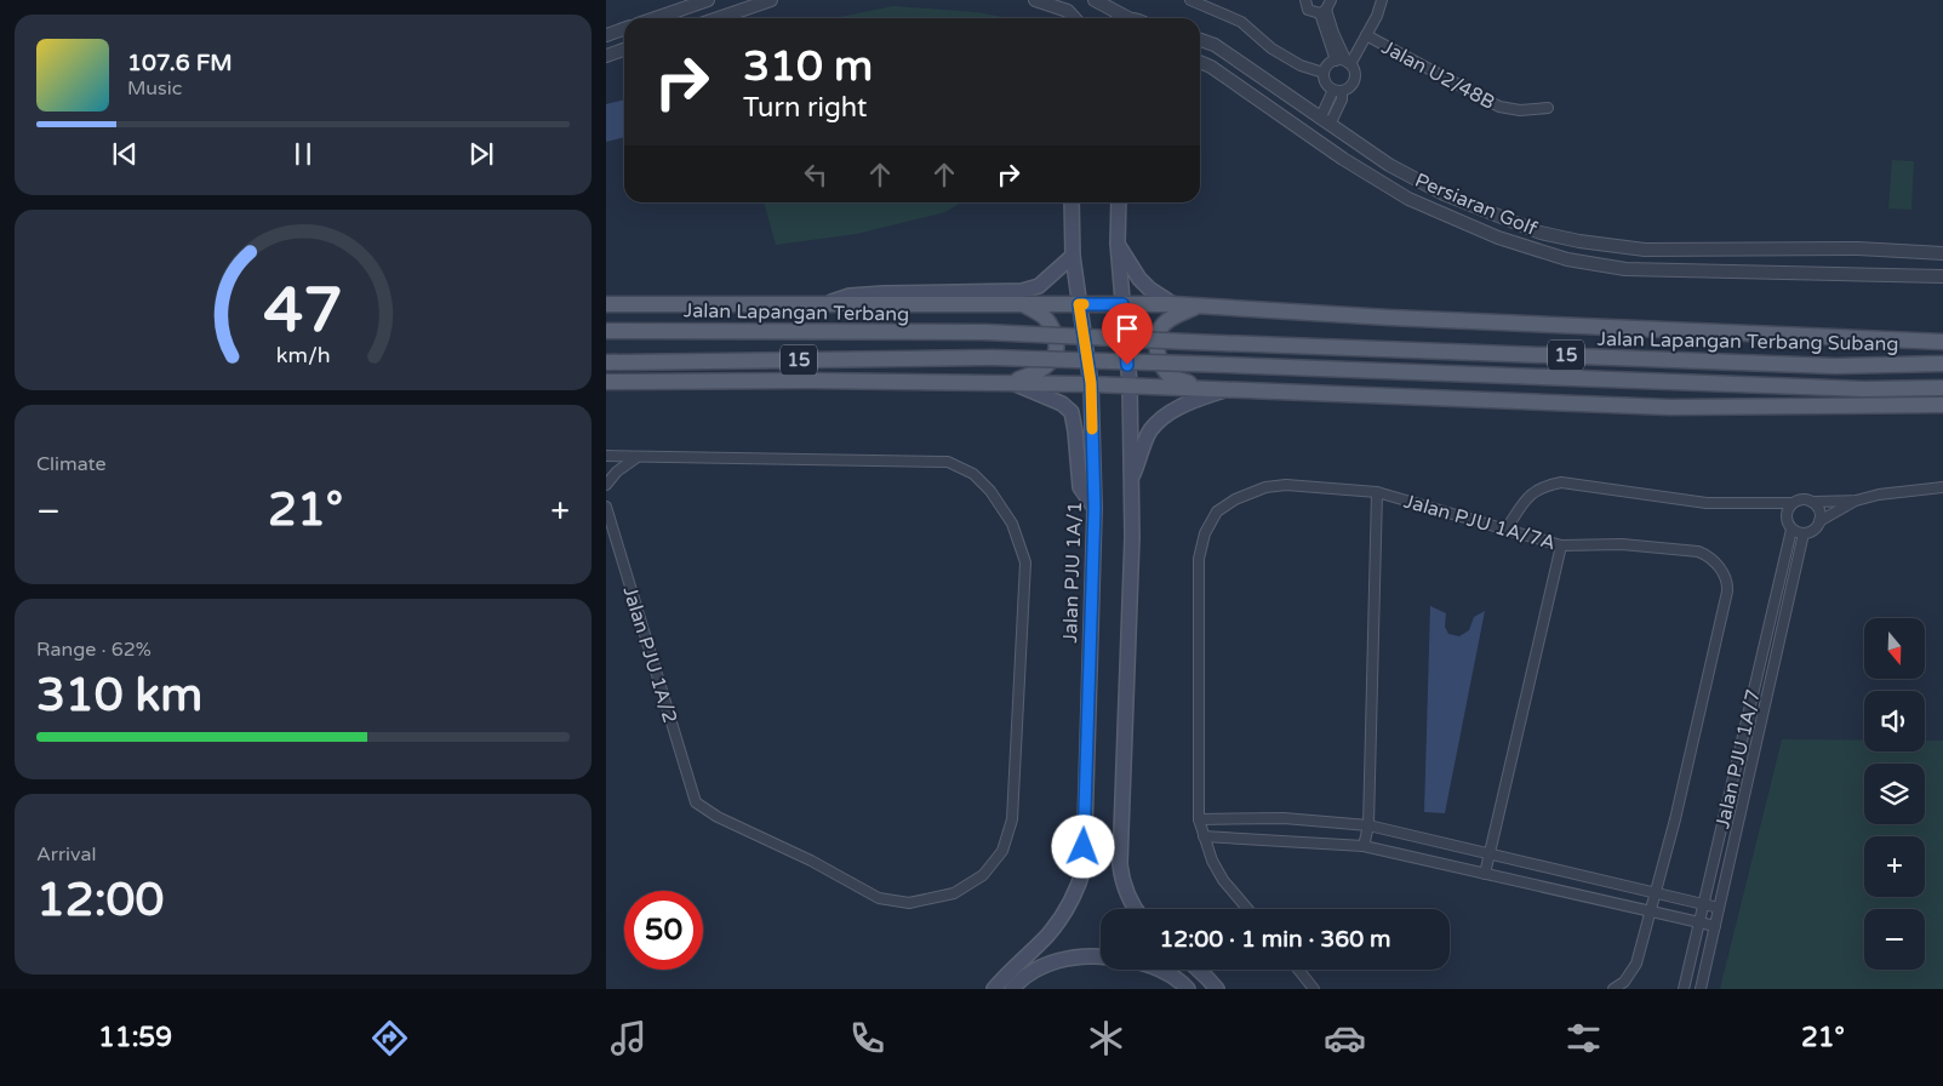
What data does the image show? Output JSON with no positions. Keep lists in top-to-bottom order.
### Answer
{
  "streets": {
    "main road": [
      "Jalan Lapangan Terbang",
      "Jalan Lapangan Terbang Subang",
      "15",
      "Jalan PJU 1A/1"
    ],
    "street": [
      "Jalan U2/48B",
      "Persiaran Golf",
      "Jalan PJU 1A/7A",
      "Jalan PJU 1A/2",
      "Jalan PJU 1A/7"
    ]
  },
  "crossings": [
    ["Jalan Lapangan Terbang", "Jalan Lapangan Terbang Subang"]
  ],
  "north": "bottom",
  "page": {
    "turn": ["310 m", "Turn right"],
    "song": ["107.6 FM", "Music"],
    "tile": [
      "Climate",
      ["Range · 62%", "310 km"],
      ["Arrival", "12:00"]
    ],
    "heat": ["−", "21°", "+"],
    "map_buttons": ["+", "−"],
    "limit": "50",
    "trip": "12:00 · 1 min · 360 m",
    "tabs": ["11:59", "21°"],
    "gauge": ["47", "km/h"]
  }
}
